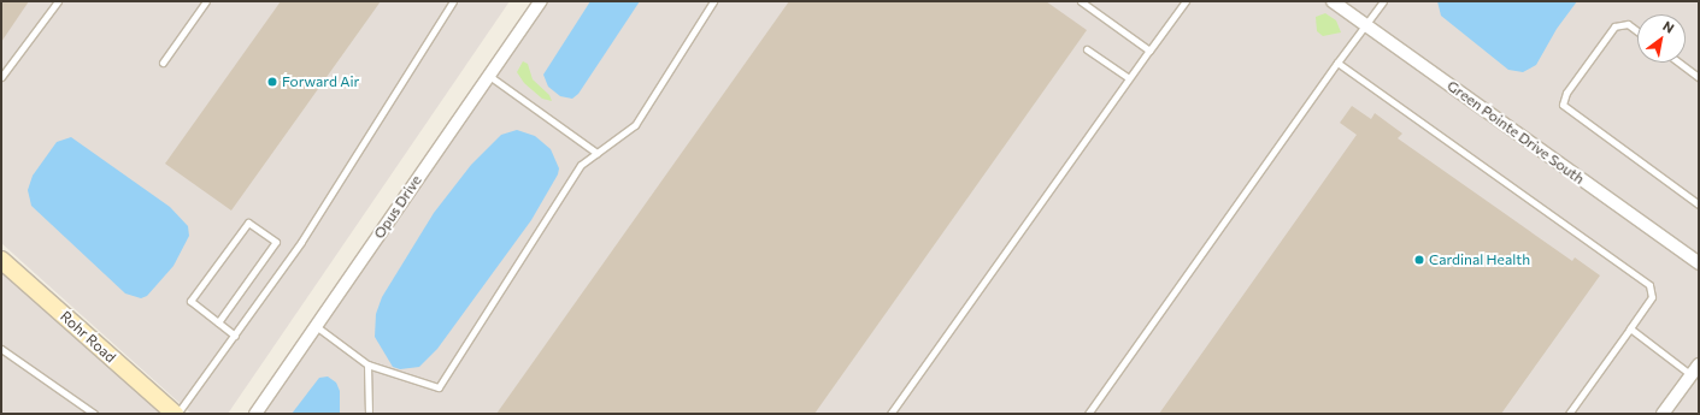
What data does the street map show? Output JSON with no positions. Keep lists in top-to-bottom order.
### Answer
{
  "streets": {
    "street": ["Green Pointe Drive South", "Opus Drive", "Rohr Road"]
  },
  "places": ["Forward Air", "Cardinal Health"],
  "north": "top right"
}
